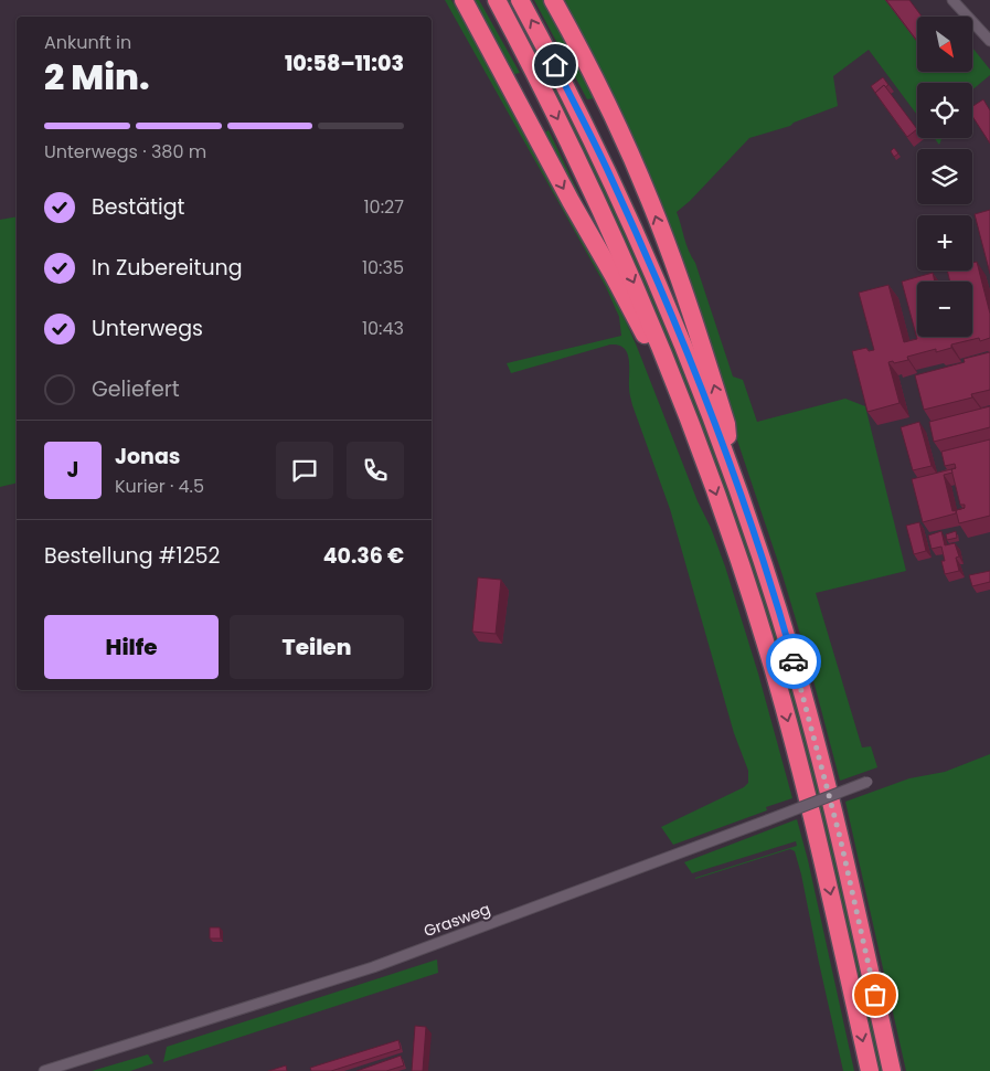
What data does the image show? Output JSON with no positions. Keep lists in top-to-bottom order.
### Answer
{
  "streets": {
    "street": ["Grasweg"]
  },
  "north": "bottom right",
  "page": {
    "map_buttons": ["+", "−"],
    "heading": ["2 Min.", "Ankunft in", "10:58–11:03"],
    "panel": [
      "Jonas",
      "Kurier · 4.5",
      "Bestellung #1252",
      "40.36 €"
    ],
    "bar": "Unterwegs · 380 m",
    "list": [
      ["Bestätigt", "10:27"],
      ["In Zubereitung", "10:35"],
      ["Unterwegs", "10:43"],
      "Geliefert"
    ],
    "round": "J",
    "buttons": ["Hilfe", "Teilen"]
  }
}
